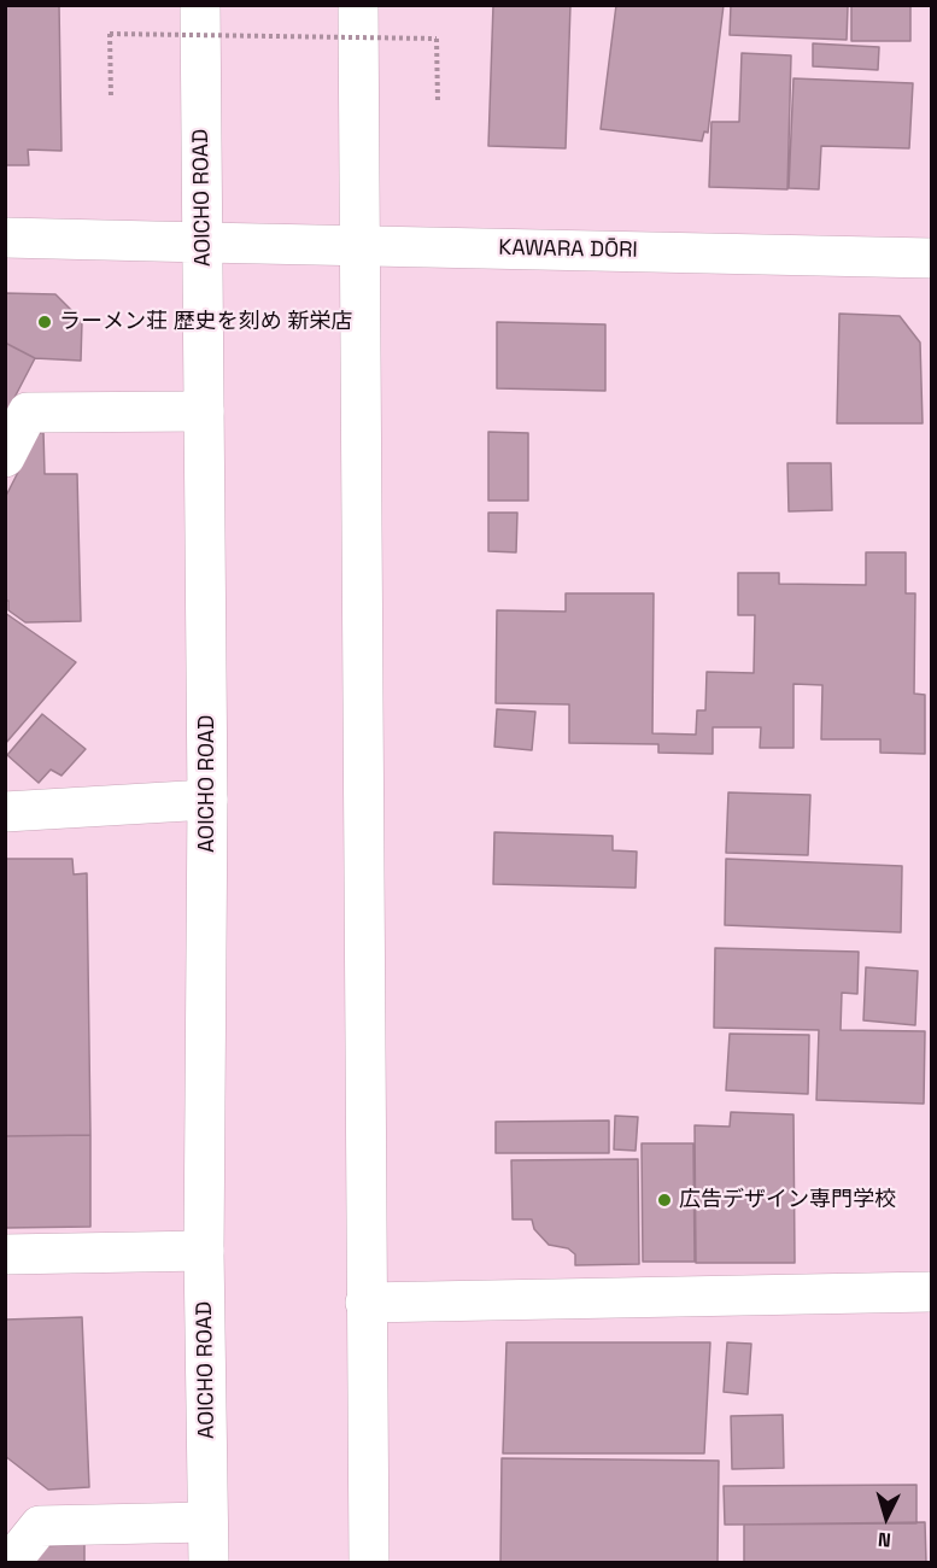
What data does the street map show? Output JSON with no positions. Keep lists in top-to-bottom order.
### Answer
{
  "streets": {
    "street": ["AOICHO ROAD", "KAWARA DŌRI"]
  },
  "crossings": [
    ["AOICHO ROAD", "KAWARA DŌRI"]
  ],
  "places": ["ラーメン荘 歴史を刻め 新栄店", "広告デザイン専門学校"],
  "north": "bottom"
}
